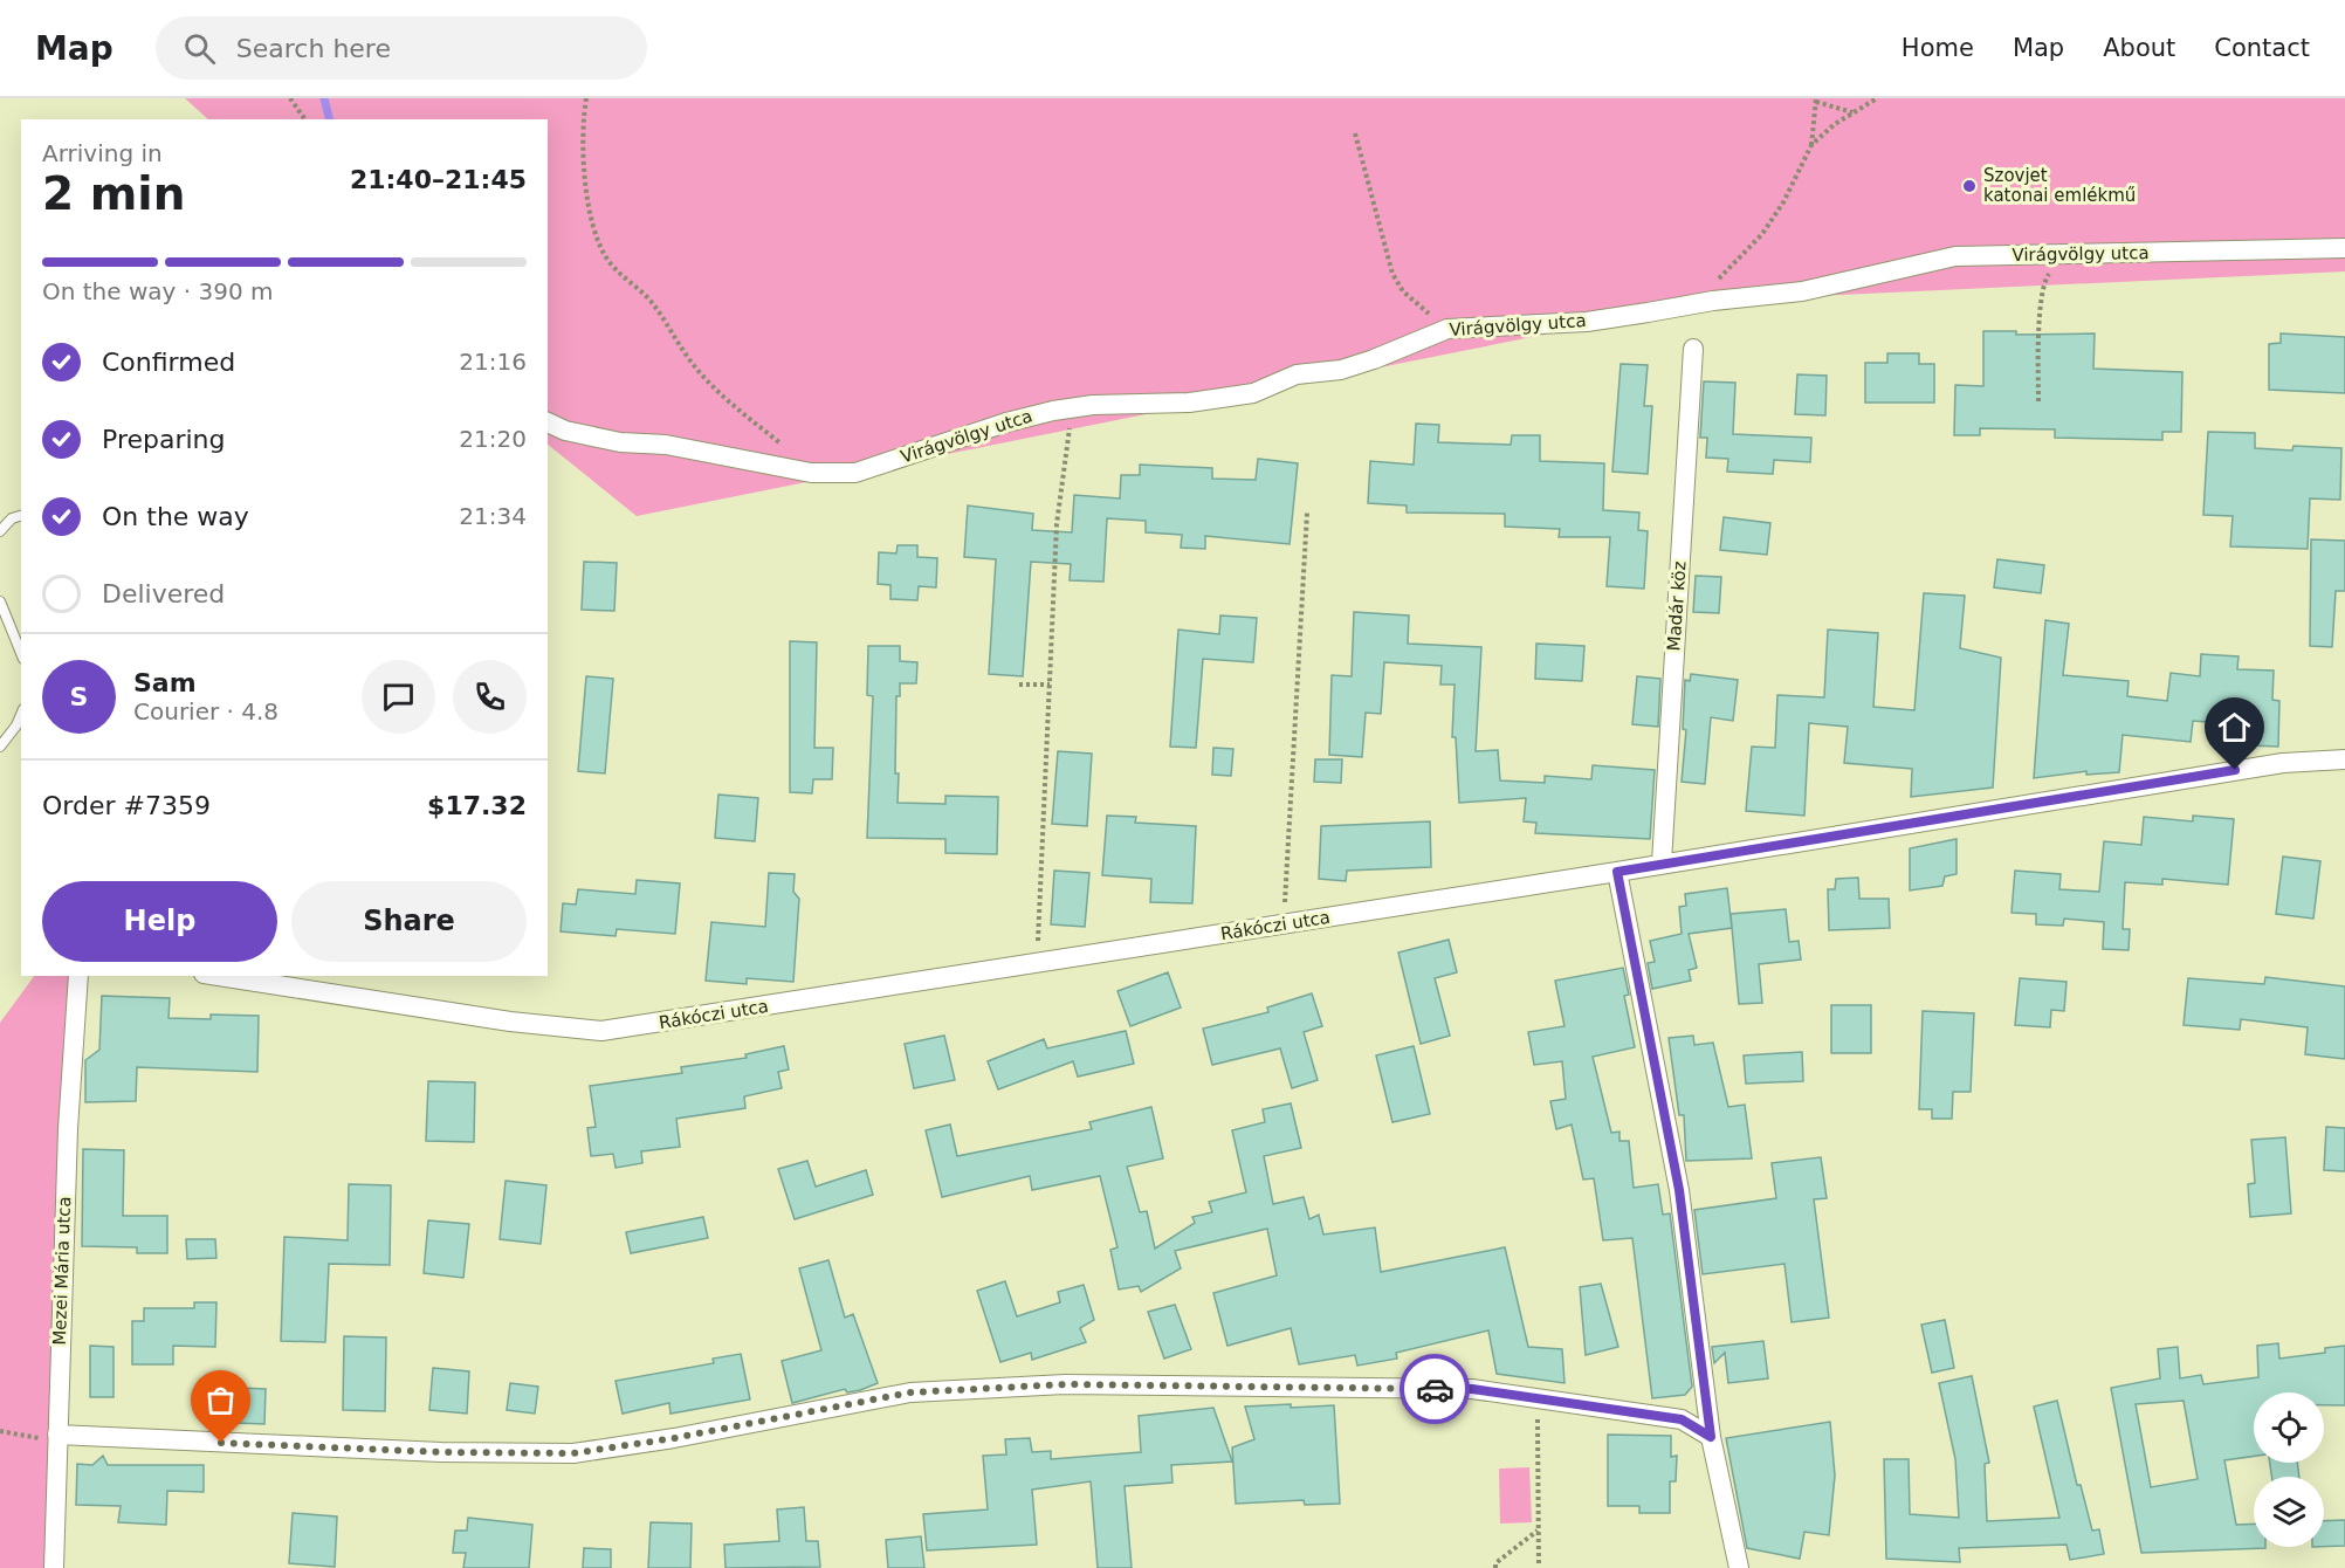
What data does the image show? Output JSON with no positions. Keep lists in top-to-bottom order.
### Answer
{
  "streets": {
    "street": [
      "Virágvölgy utca",
      "Madár köz",
      "Rákóczi utca",
      "Mezei Mária utca"
    ]
  },
  "crossings": [
    ["Madár köz", "Rákóczi utca"]
  ],
  "places": ["Szovjet katonai emlékmű"],
  "page": {
    "header": "Map",
    "search": "Search here",
    "nav": [
      "Home",
      "Map",
      "About",
      "Contact"
    ],
    "heading": ["2 min", "Arriving in", "21:40–21:45"],
    "panel": [
      "Sam",
      "Courier · 4.8",
      "Order #7359",
      "$17.32"
    ],
    "bar": "On the way · 390 m",
    "list": [
      ["Confirmed", "21:16"],
      ["Preparing", "21:20"],
      ["On the way", "21:34"],
      "Delivered"
    ],
    "round": "S",
    "buttons": ["Help", "Share"]
  }
}
